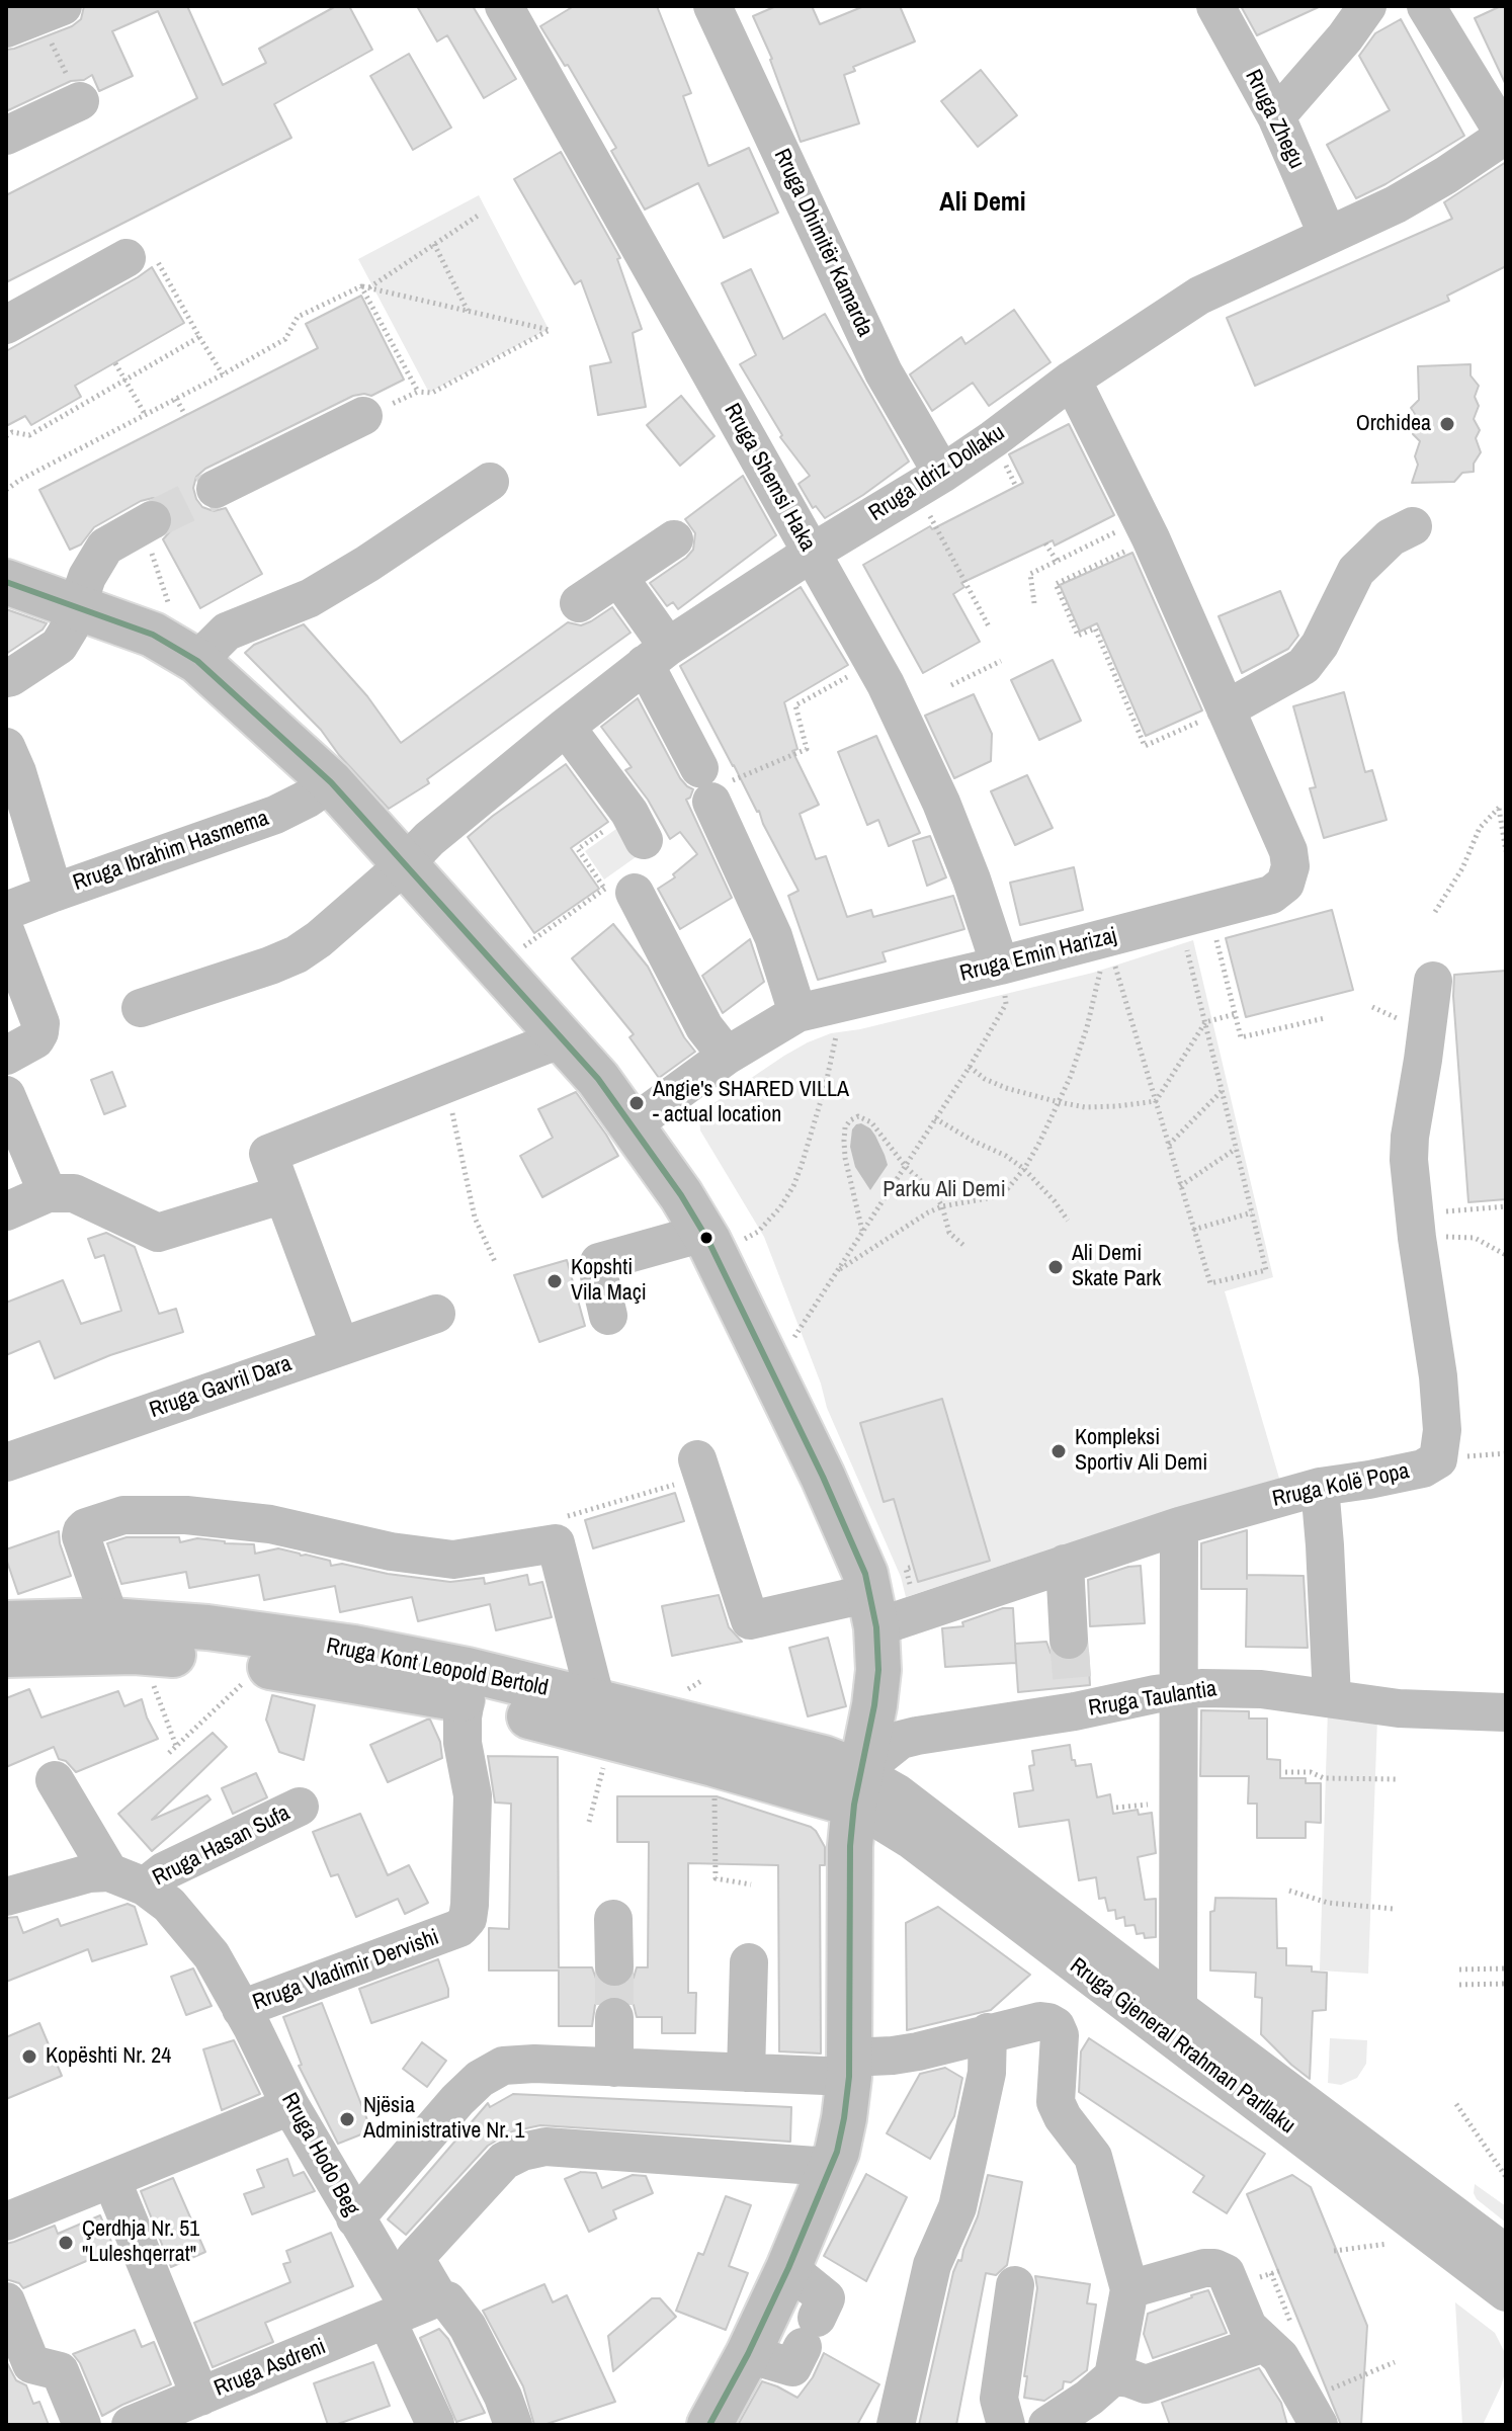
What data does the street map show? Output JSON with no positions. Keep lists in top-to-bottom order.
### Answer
{
  "streets": {
    "main road": ["Rruga Kont Leopold Bertold"],
    "street": [
      "Rruga Zhegu",
      "Rruga Dhimitër Kamarda",
      "Rruga Idriz Dollaku",
      "Rruga Shemsi Haka",
      "Rruga Ibrahim Hasmema",
      "Rruga Emin Harizaj",
      "Rruga Gavril Dara",
      "Rruga Kolë Popa",
      "Rruga Taulantia",
      "Rruga Hasan Sufa",
      "Rruga Vladimir Dervishi",
      "Rruga Gjeneral Rrahman Parllaku",
      "Rruga Hodo Beg",
      "Rruga Asdreni"
    ]
  },
  "crossings": [
    ["Rruga Zhegu", "Rruga Idriz Dollaku"],
    ["Rruga Dhimitër Kamarda", "Rruga Idriz Dollaku"],
    ["Rruga Idriz Dollaku", "Rruga Shemsi Haka"],
    ["Rruga Idriz Dollaku", "Rruga Emin Harizaj"],
    ["Rruga Shemsi Haka", "Rruga Emin Harizaj"],
    ["Rruga Kont Leopold Bertold", "Rruga Taulantia"],
    ["Rruga Kont Leopold Bertold", "Rruga Vladimir Dervishi"],
    ["Rruga Kont Leopold Bertold", "Rruga Gjeneral Rrahman Parllaku"],
    ["Rruga Taulantia", "Rruga Gjeneral Rrahman Parllaku"],
    ["Rruga Hasan Sufa", "Rruga Hodo Beg"],
    ["Rruga Vladimir Dervishi", "Rruga Hodo Beg"],
    ["Rruga Hodo Beg", "Rruga Asdreni"]
  ],
  "districts": ["Ali Demi"],
  "parks": ["Parku Ali Demi"],
  "places": [
    "Orchidea",
    "Angie's SHARED VILLA - actual location",
    "Ali Demi Skate Park",
    "Kopshti Vila Maçi",
    "Kompleksi Sportiv Ali Demi",
    "Kopështi Nr. 24",
    "Njësia Administrative Nr. 1",
    "Çerdhja Nr. 51 \"Luleshqerrat\""
  ]
}
